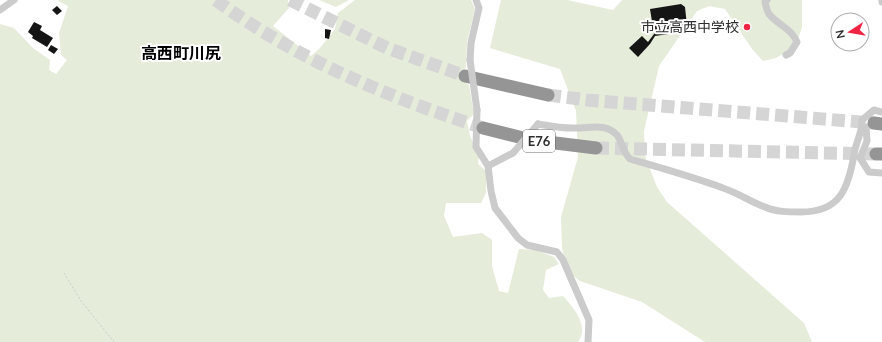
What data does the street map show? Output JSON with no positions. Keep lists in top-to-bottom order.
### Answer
{
  "streets": {
    "highway": ["E76"]
  },
  "districts": ["高西町川尻"],
  "places": ["市立高西中学校"],
  "north": "left"
}
